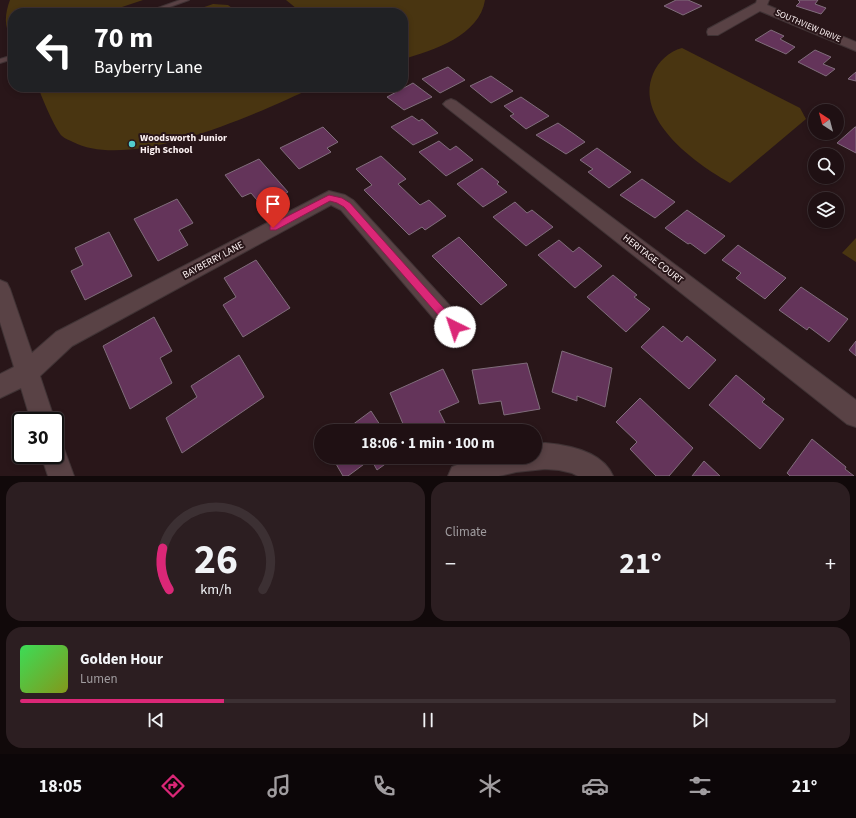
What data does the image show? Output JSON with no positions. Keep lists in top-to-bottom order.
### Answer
{
  "streets": {
    "street": ["SOUTHVIEW DRIVE", "HERITAGE COURT", "BAYBERRY LANE"]
  },
  "places": ["Woodsworth Junior High School"],
  "north": "top left",
  "page": {
    "turn": ["70 m", "Bayberry Lane"],
    "limit": "30",
    "trip": "18:06 · 1 min · 100 m",
    "tile": "Climate",
    "heat": ["−", "21°", "+"],
    "song": ["Golden Hour", "Lumen"],
    "tabs": ["18:05", "21°"],
    "gauge": ["26", "km/h"]
  }
}
